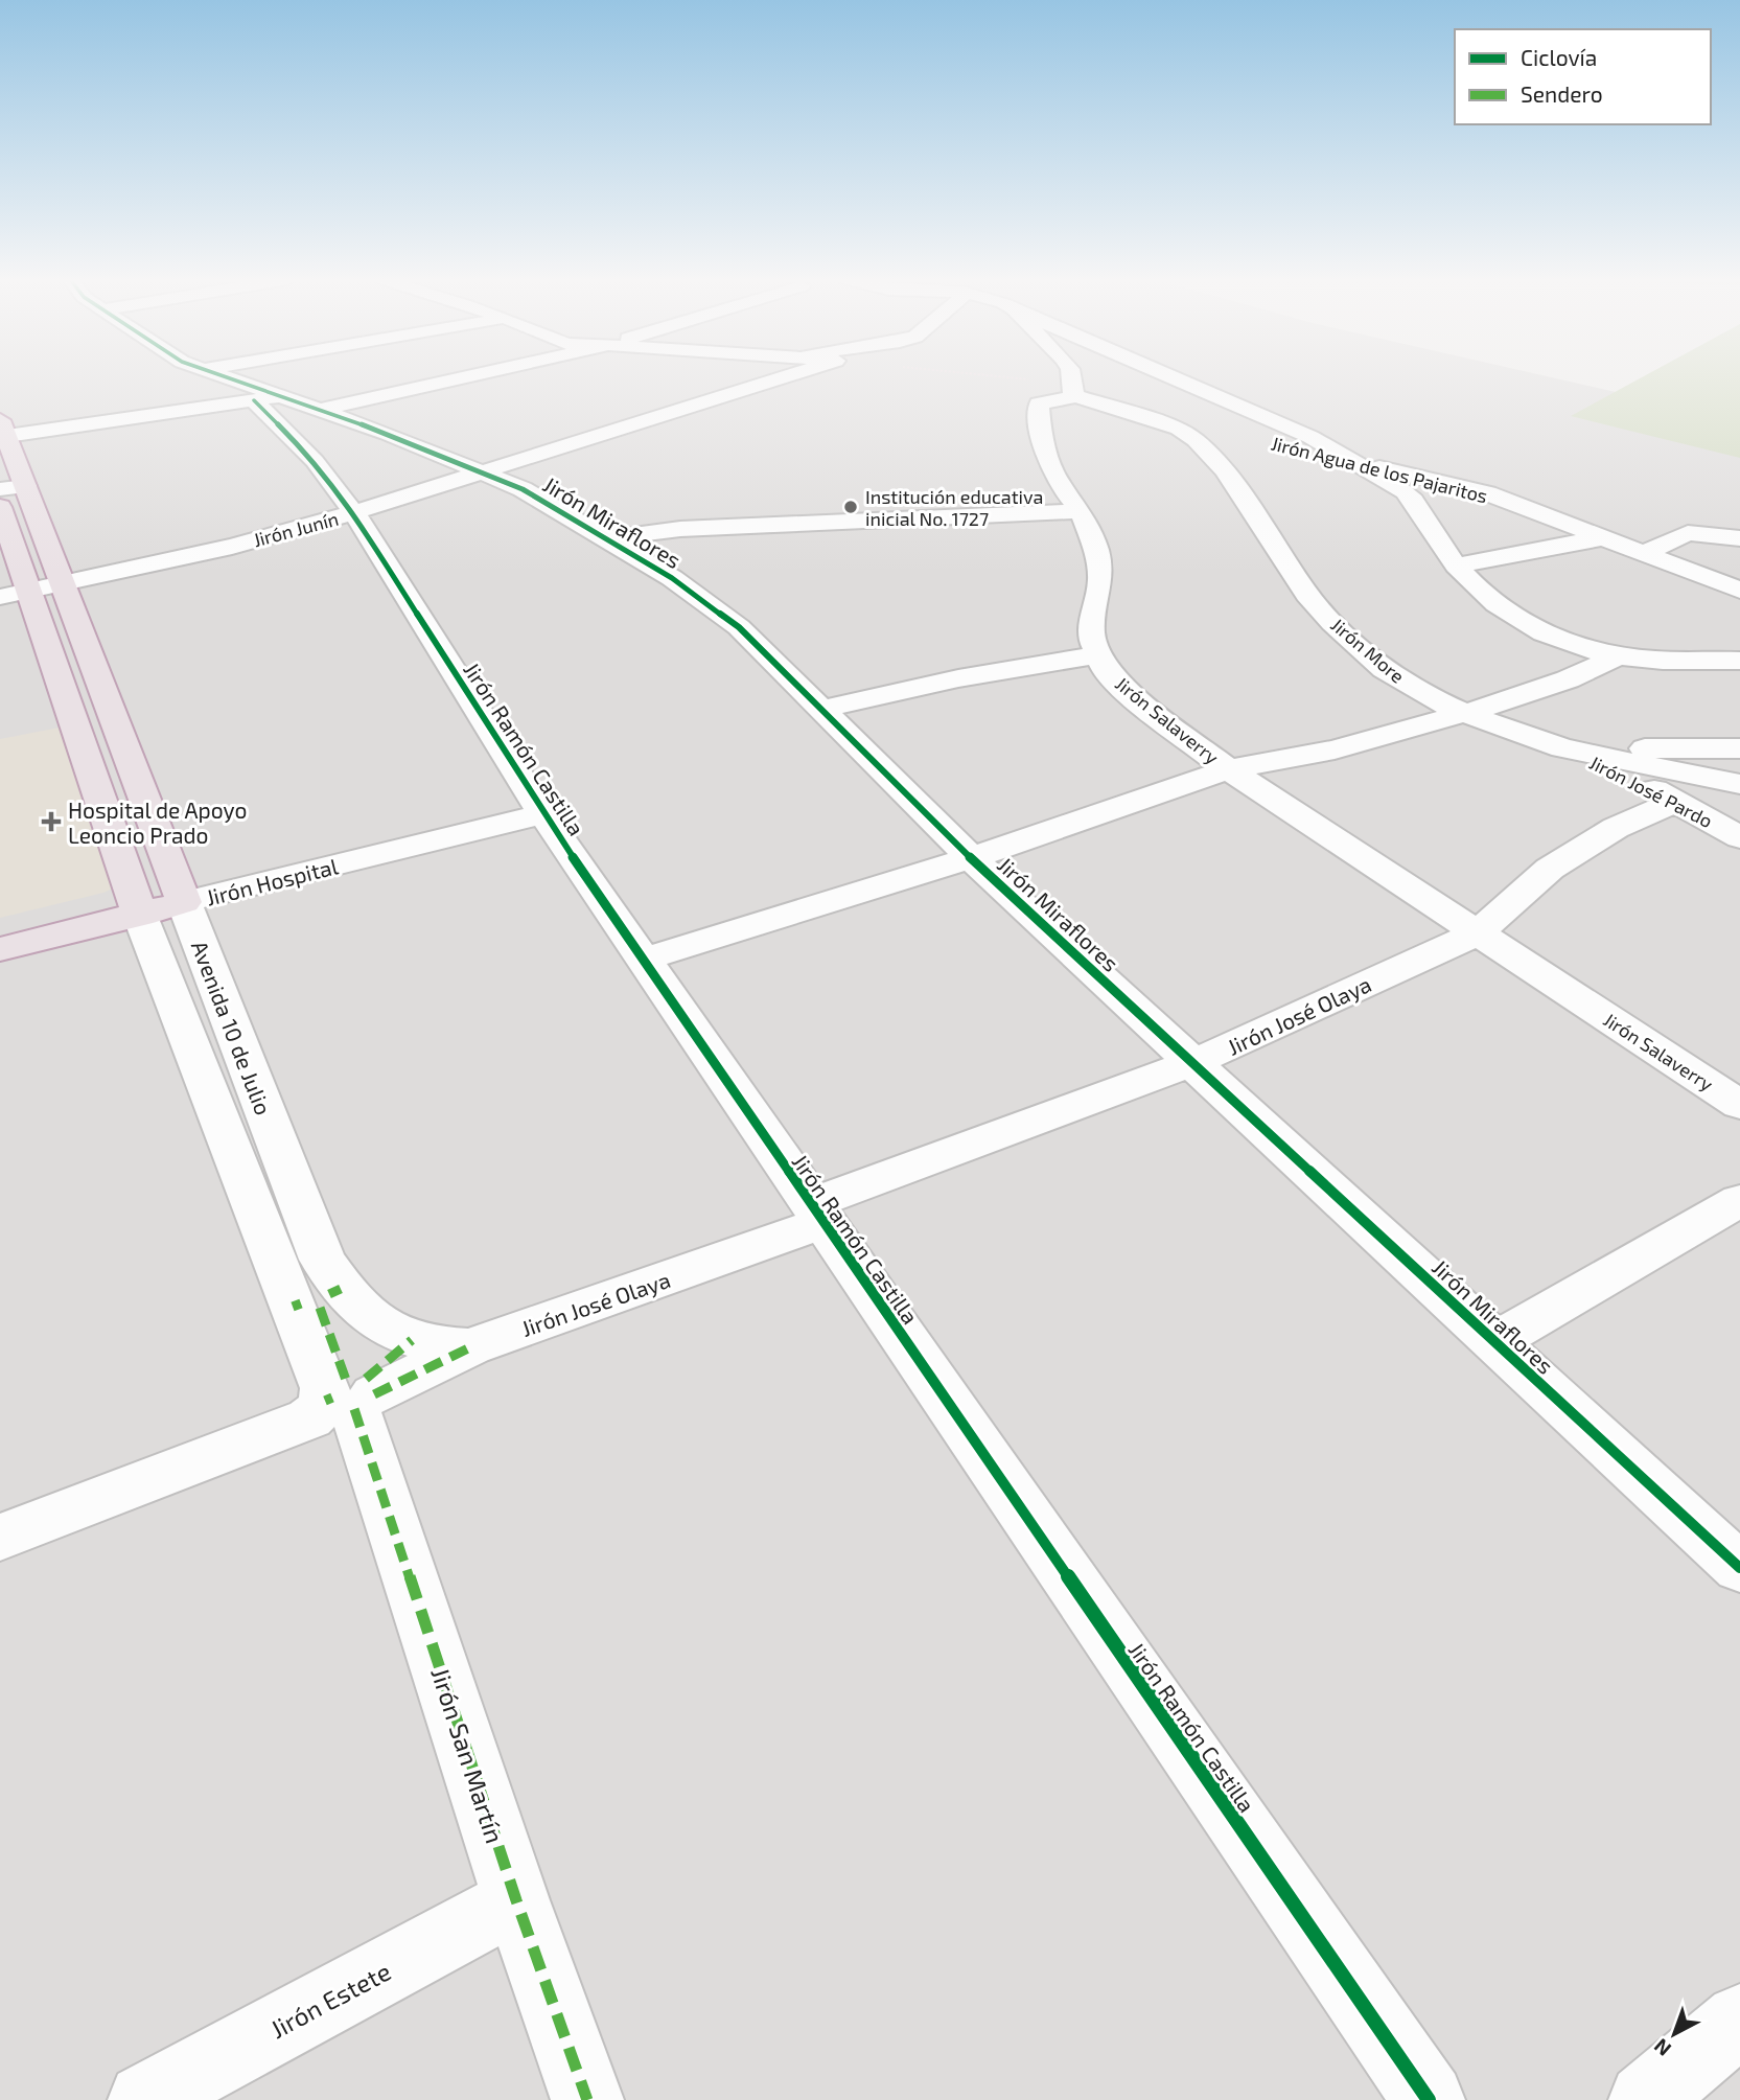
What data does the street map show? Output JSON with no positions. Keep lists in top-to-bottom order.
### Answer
{
  "streets": {
    "highway": ["Jirón Hospital", "Avenida 10 de Julio"],
    "street": [
      "Jirón Agua de los Pajaritos",
      "Jirón Miraflores",
      "Jirón Junín",
      "Jirón More",
      "Jirón Salaverry",
      "Jirón Ramón Castilla",
      "Jirón José Pardo",
      "Jirón José Olaya",
      "Jirón San Martín",
      "Jirón Estete"
    ]
  },
  "crossings": [
    ["Jirón Miraflores", "Jirón Junín"],
    ["Jirón Miraflores", "Jirón Ramón Castilla"],
    ["Jirón Miraflores", "Jirón José Olaya"],
    ["Jirón Junín", "Jirón Ramón Castilla"],
    ["Jirón Junín", "Avenida 10 de Julio"],
    ["Jirón More", "Jirón Salaverry"],
    ["Jirón More", "Jirón José Pardo"],
    ["Jirón Salaverry", "Jirón José Olaya"],
    ["Jirón Ramón Castilla", "Jirón Hospital"],
    ["Jirón Ramón Castilla", "Jirón José Olaya"],
    ["Jirón José Pardo", "Jirón José Olaya"],
    ["Jirón Hospital", "Avenida 10 de Julio"],
    ["Jirón José Olaya", "Avenida 10 de Julio"],
    ["Jirón José Olaya", "Jirón San Martín"],
    ["Avenida 10 de Julio", "Jirón San Martín"],
    ["Jirón San Martín", "Jirón Estete"]
  ],
  "places": {
    "other": ["Institución educativa inicial No. 1727"],
    "health": ["Hospital de Apoyo Leoncio Prado"]
  },
  "legend": ["Ciclovía", "Sendero"],
  "north": "bottom left"
}
